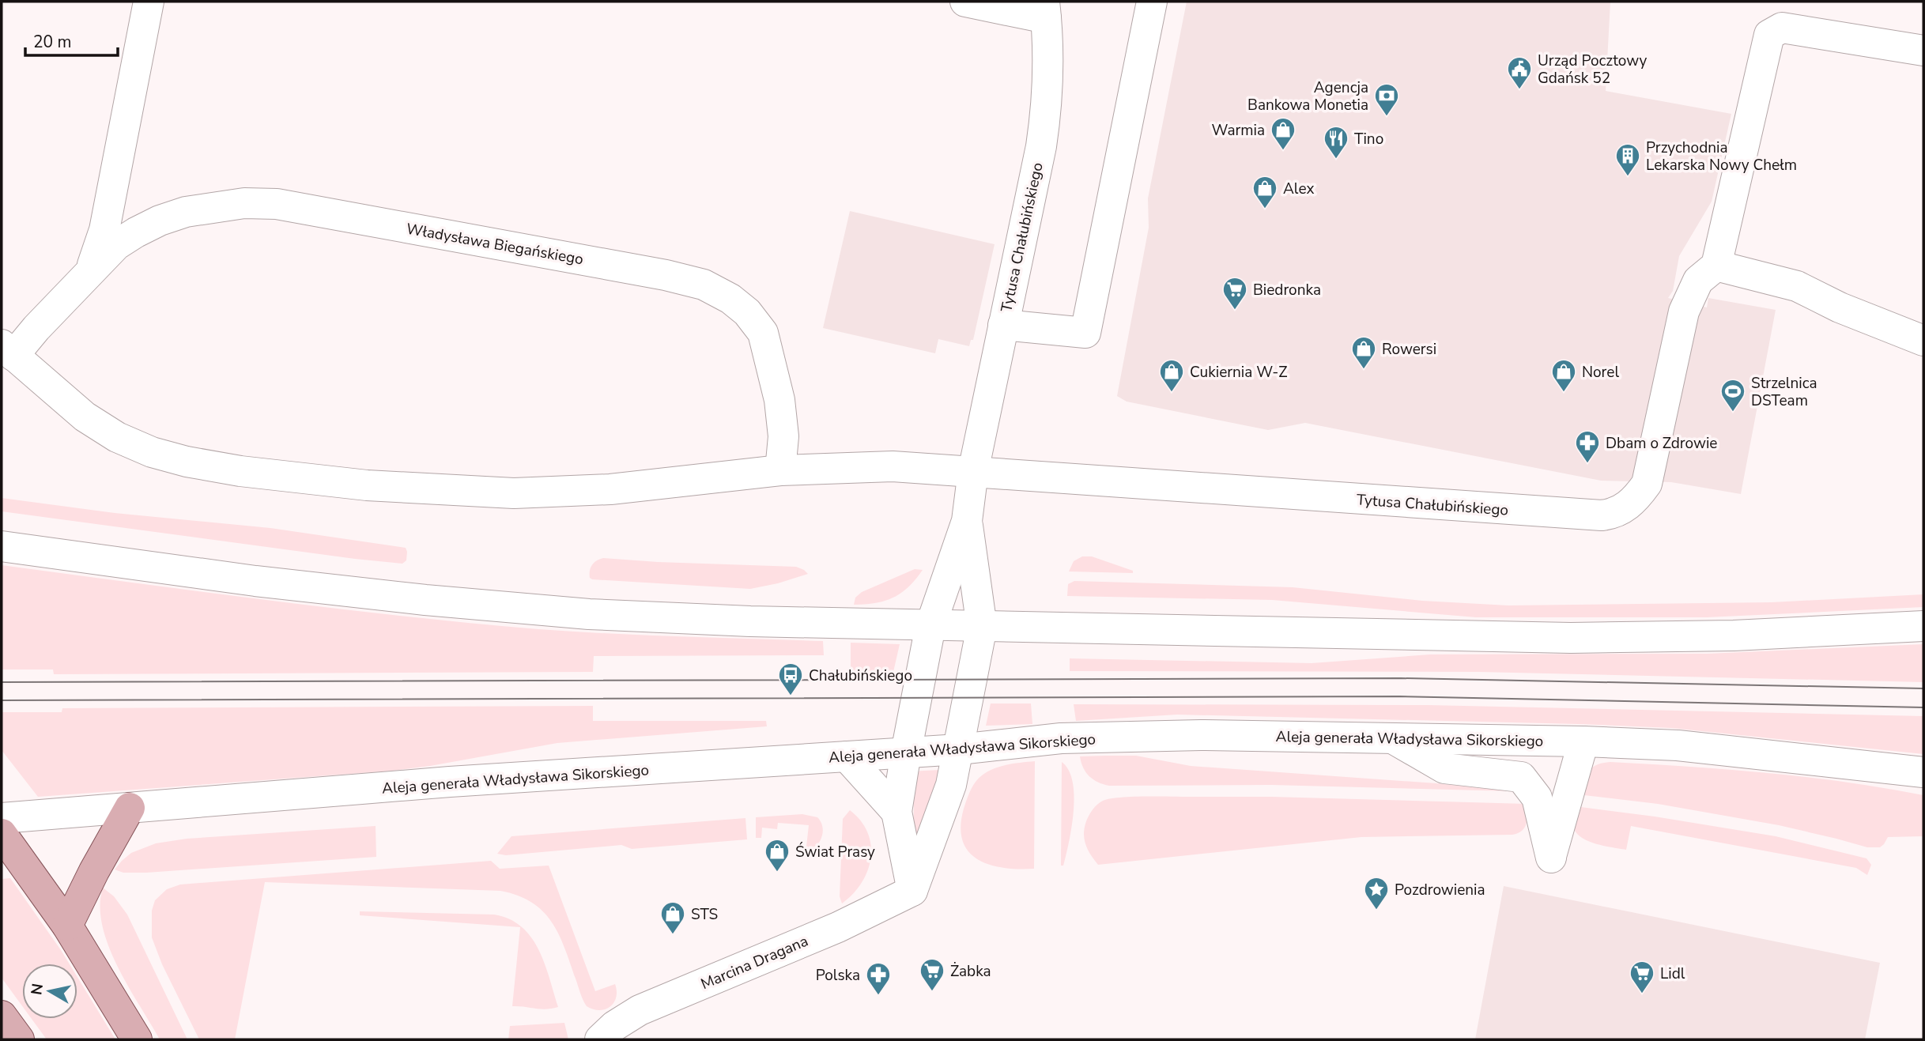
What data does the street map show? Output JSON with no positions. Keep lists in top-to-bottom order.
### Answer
{
  "streets": {
    "street": [
      "Tytusa Chałubińskiego",
      "Władysława Biegańskiego",
      "Aleja generała Władysława Sikorskiego",
      "Marcina Dragana"
    ]
  },
  "crossings": [
    ["Tytusa Chałubińskiego", "Aleja generała Władysława Sikorskiego"]
  ],
  "places": {
    "public building": ["Urząd Pocztowy Gdańsk 52"],
    "bank": ["Agencja Bankowa Monetia"],
    "shop": [
      "Warmia",
      "Alex",
      "Rowersi",
      "Cukiernia W-Z",
      "Norel",
      "Świat Prasy",
      "STS"
    ],
    "restaurant": ["Tino"],
    "building": ["Przychodnia Lekarska Nowy Chełm"],
    "supermarket": ["Biedronka", "Żabka", "Lidl"],
    "sports": ["Strzelnica DSTeam"],
    "pharmacy": ["Dbam o Zdrowie", "Polska"],
    "bus stop": ["Chałubińskiego"],
    "place": ["Pozdrowienia"]
  },
  "scale_bar": "20 m",
  "north": "left"
}
